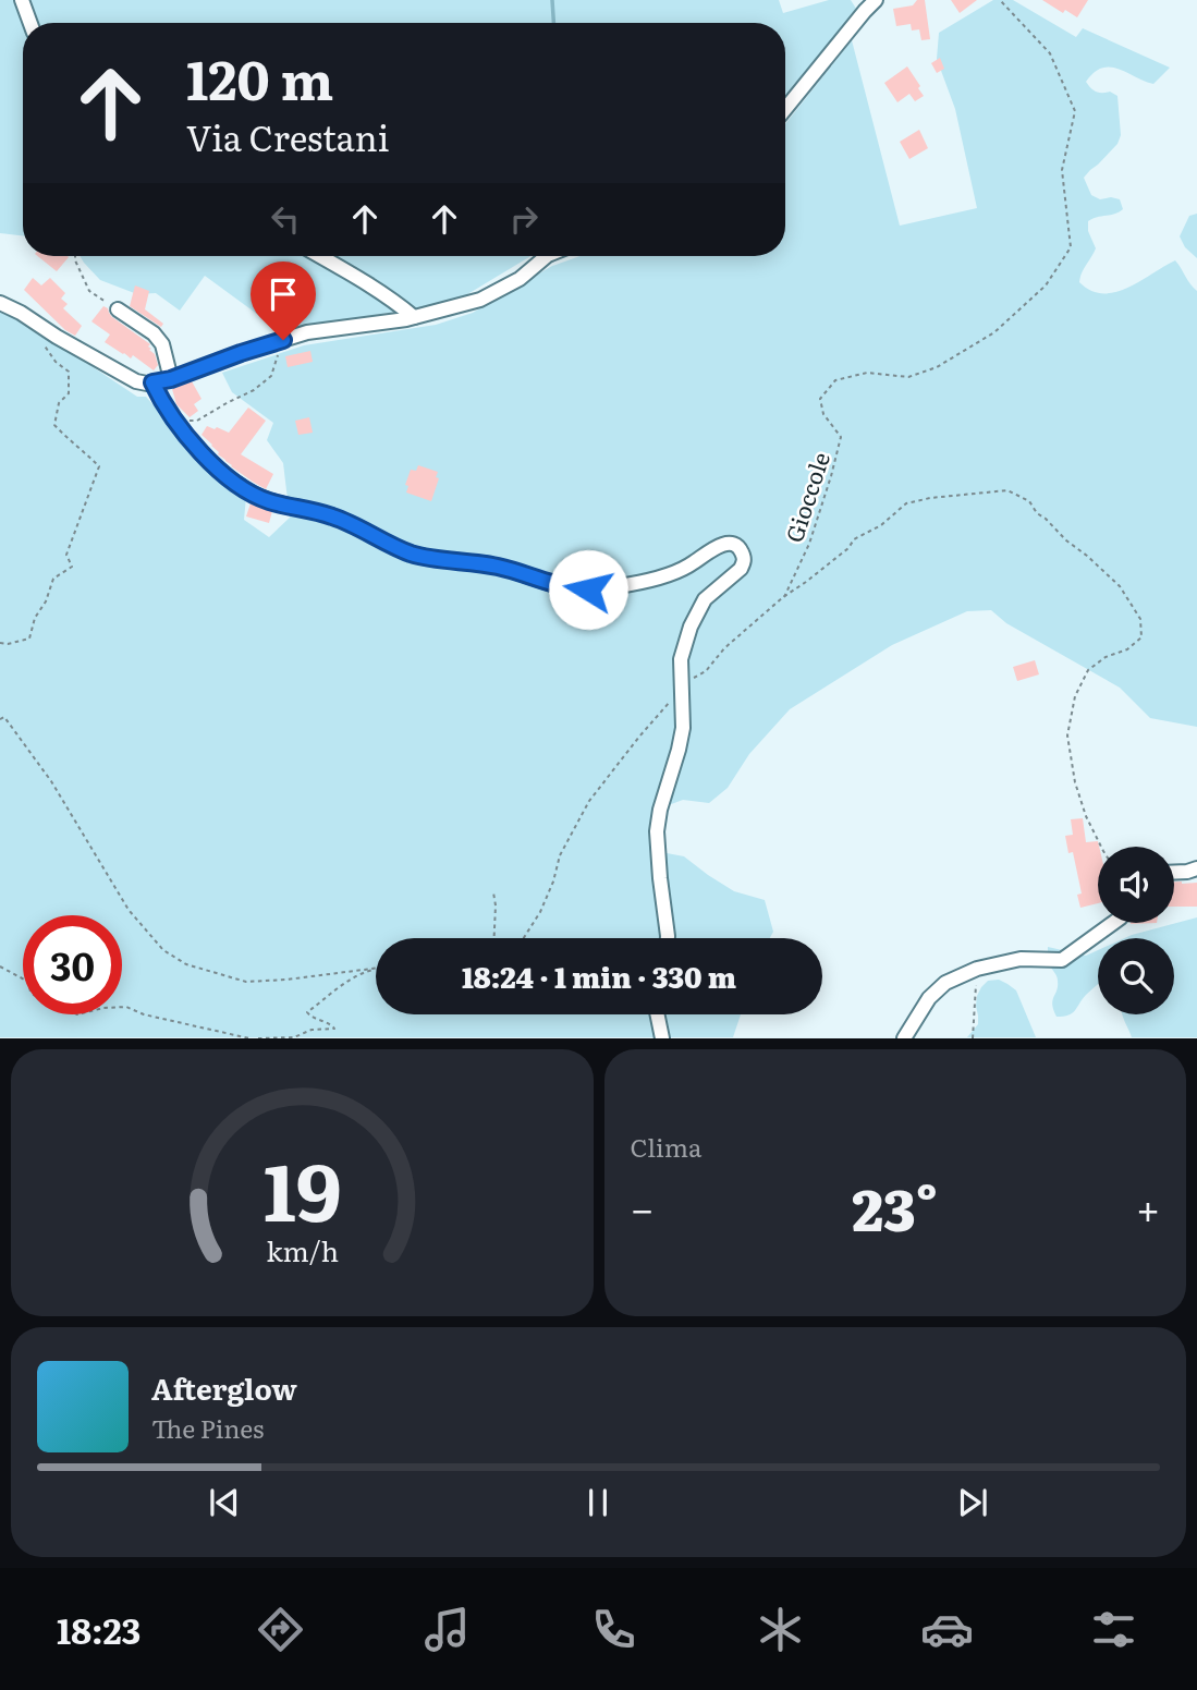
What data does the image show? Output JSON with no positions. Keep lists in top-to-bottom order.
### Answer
{
  "streets": {
    "path": ["Gioccole"]
  },
  "page": {
    "turn": ["120 m", "Via Crestani"],
    "limit": "30",
    "trip": "18:24 · 1 min · 330 m",
    "tile": "Clima",
    "heat": ["−", "23°", "+"],
    "song": ["Afterglow", "The Pines"],
    "tabs": "18:23",
    "gauge": ["19", "km/h"]
  }
}
